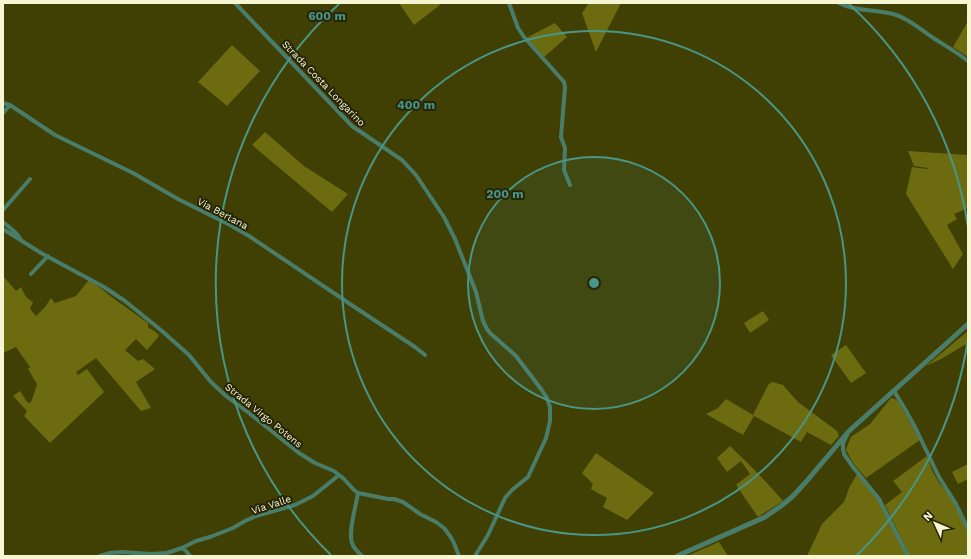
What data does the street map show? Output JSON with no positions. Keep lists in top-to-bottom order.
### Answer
{
  "streets": {
    "street": [
      "Strada Costa Longarino",
      "Via Bertana",
      "Strada Virgo Potens",
      "Via Valle"
    ]
  },
  "crossings": [
    ["Strada Virgo Potens", "Via Valle"]
  ],
  "north": "top left",
  "rings": ["600 m", "400 m", "200 m"]
}
